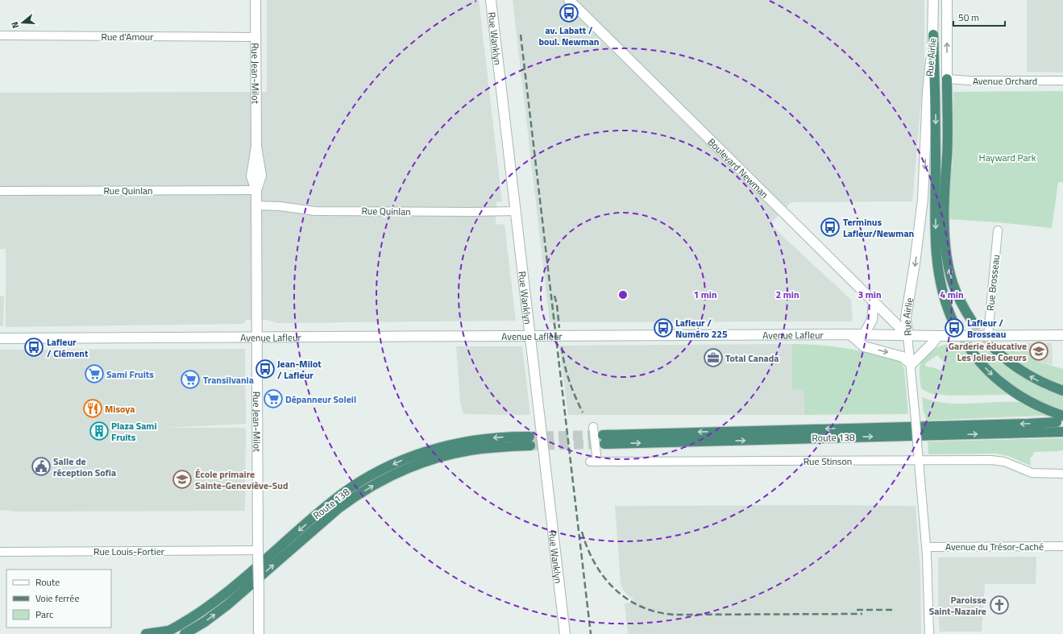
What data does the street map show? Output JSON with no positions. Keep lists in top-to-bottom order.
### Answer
{
  "streets": {
    "highway": ["Route 138"],
    "main road": [
      "Rue Wanklyn",
      "Rue Airlie",
      "Rue Jean-Milot",
      "Boulevard Newman",
      "Avenue Lafleur"
    ],
    "street": [
      "Rue d'Amour",
      "Avenue Orchard",
      "Rue Quinlan",
      "Rue Brosseau",
      "Rue Stinson",
      "Avenue du Trésor-Caché",
      "Rue Louis-Fortier"
    ]
  },
  "crossings": [
    ["Rue d'Amour", "Rue Jean-Milot"],
    ["Rue Wanklyn", "Rue Quinlan"],
    ["Rue Wanklyn", "Avenue Lafleur"],
    ["Rue Airlie", "Avenue Orchard"],
    ["Rue Airlie", "Boulevard Newman"],
    ["Rue Airlie", "Avenue Lafleur"],
    ["Rue Airlie", "Rue Stinson"],
    ["Rue Airlie", "Avenue du Trésor-Caché"],
    ["Rue Jean-Milot", "Rue Quinlan"],
    ["Rue Jean-Milot", "Avenue Lafleur"],
    ["Rue Jean-Milot", "Rue Louis-Fortier"],
    ["Boulevard Newman", "Avenue Lafleur"],
    ["Rue Brosseau", "Avenue Lafleur"]
  ],
  "parks": ["Hayward Park"],
  "places": {
    "bus stop": [
      "av. Labatt / boul. Newman",
      "Terminus Lafleur/Newman",
      "Lafleur / Numéro 225",
      "Lafleur / Brosseau",
      "Lafleur / Clément",
      "Jean-Milot / Lafleur"
    ],
    "school or university": ["Garderie éducative Les Jolies Coeurs", "École primaire Sainte-Geneviève-Sud"],
    "office": ["Total Canada"],
    "supermarket": ["Sami Fruits", "Transilvania", "Dépanneur Soleil"],
    "restaurant": ["Misoya"],
    "building": ["Plaza Sami Fruits"],
    "public building": ["Salle de réception Sofia"],
    "church": ["Paroisse Saint-Nazaire"]
  },
  "legend": ["Route", "Voie ferrée", "Parc"],
  "scale_bar": "50 m",
  "north": "left",
  "rings": [
    "1 min",
    "2 min",
    "3 min",
    "4 min"
  ]
}
